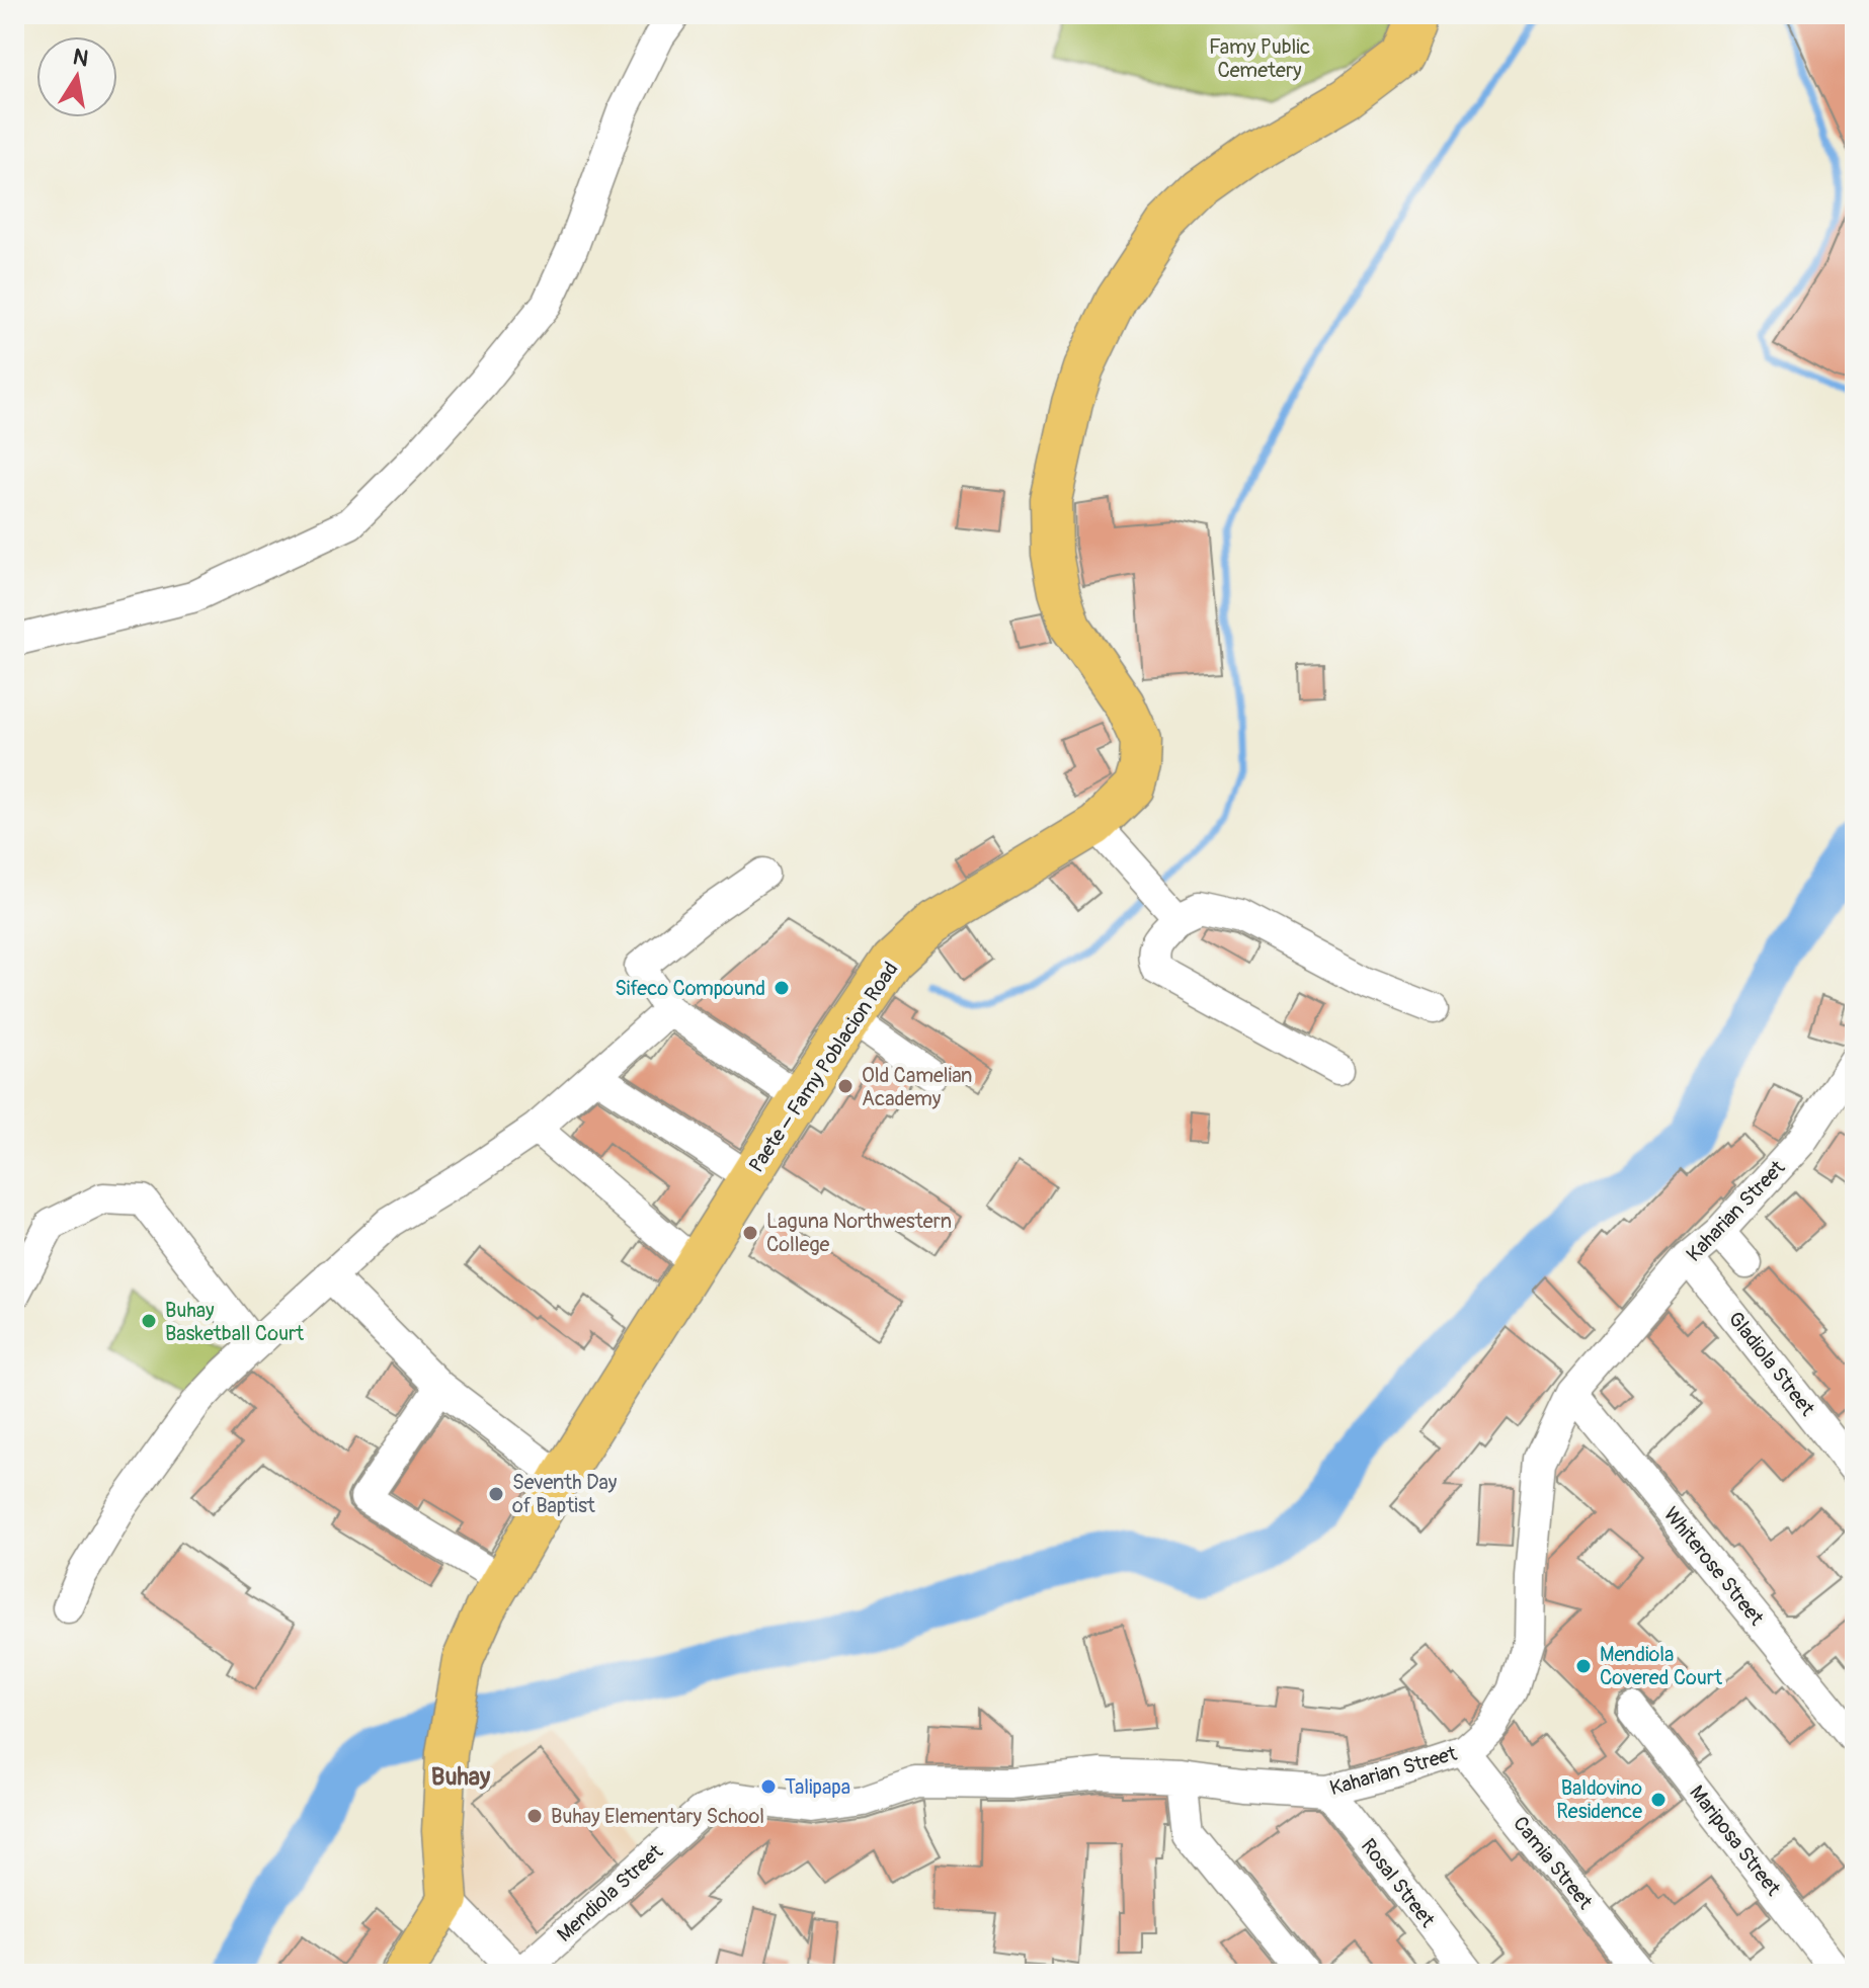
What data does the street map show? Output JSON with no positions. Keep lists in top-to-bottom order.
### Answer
{
  "streets": {
    "main road": ["Paete – Famy Poblacion Road"],
    "street": [
      "Kaharian Street",
      "Gladiola Street",
      "Whiterose Street",
      "Mariposa Street",
      "Camia Street",
      "Rosal Street",
      "Mendiola Street"
    ]
  },
  "crossings": [
    ["Kaharian Street", "Gladiola Street"],
    ["Kaharian Street", "Whiterose Street"],
    ["Kaharian Street", "Camia Street"],
    ["Kaharian Street", "Rosal Street"],
    ["Kaharian Street", "Mendiola Street"]
  ],
  "districts": ["Buhay"],
  "parks": ["Famy Public Cemetery"],
  "places": [
    "Sifeco Compound",
    "Old Camelian Academy",
    "Laguna Northwestern College",
    "Buhay Basketball Court",
    "Seventh Day of Baptist",
    "Mendiola Covered Court",
    "Talipapa",
    "Baldovino Residence",
    "Buhay Elementary School"
  ],
  "north": "top"
}
